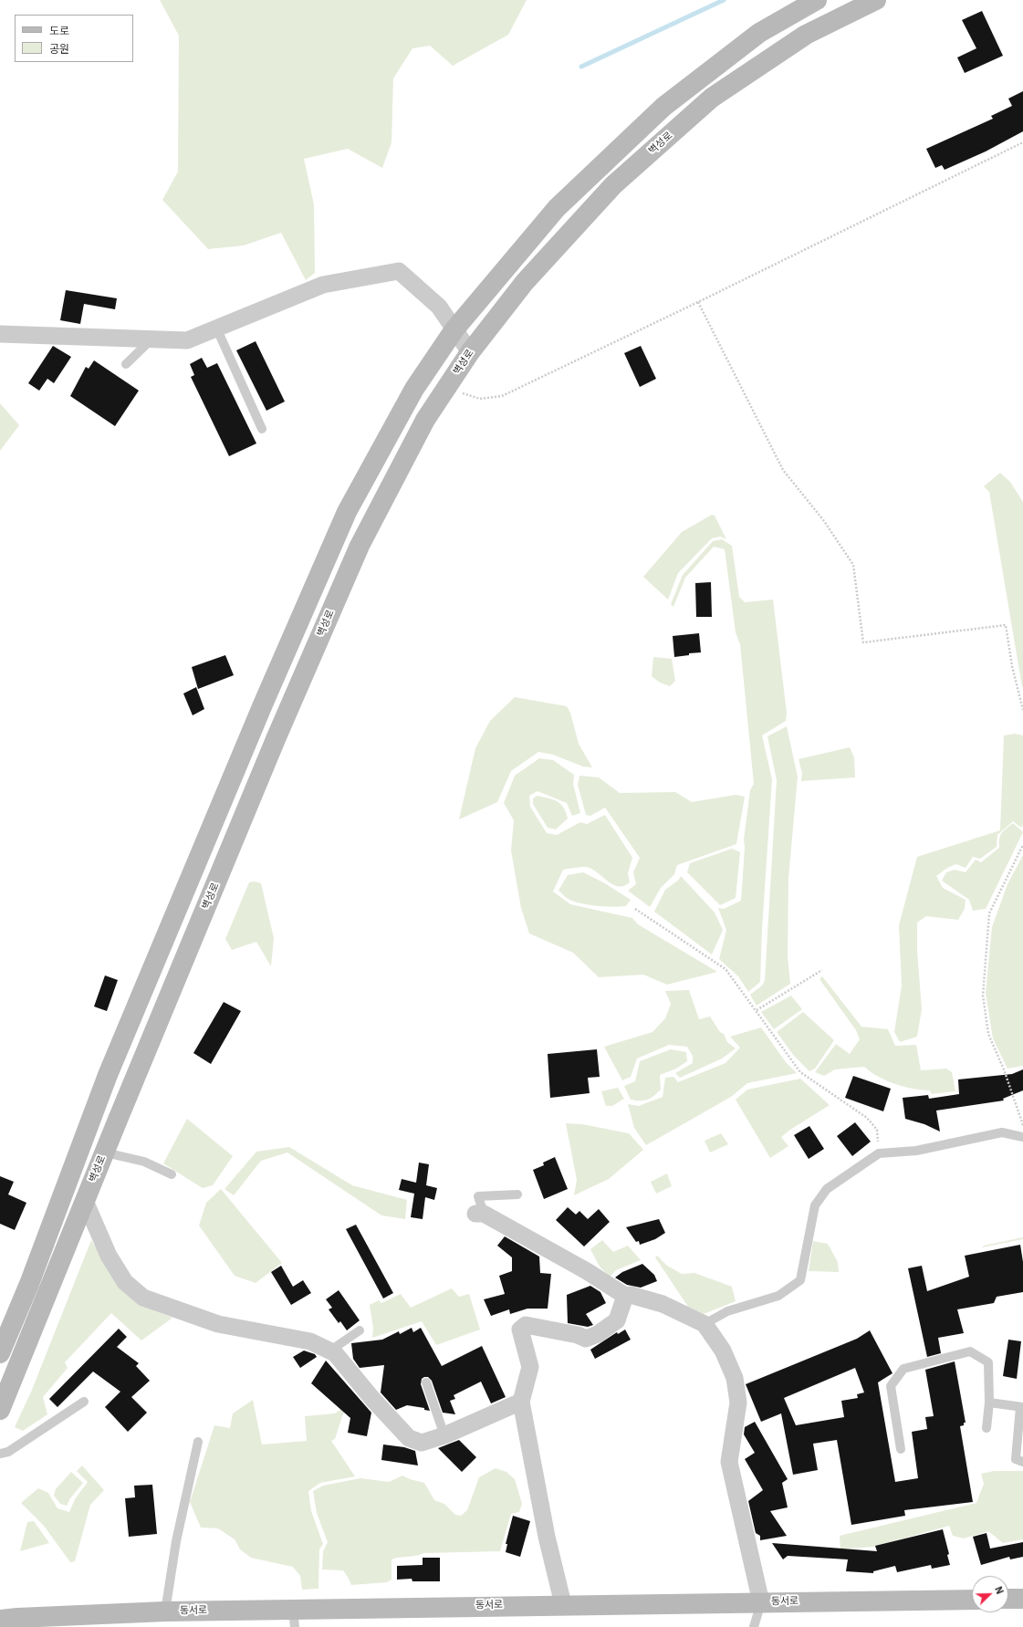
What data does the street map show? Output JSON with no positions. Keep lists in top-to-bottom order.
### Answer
{
  "streets": {
    "main road": ["벽성로", "동서로"]
  },
  "legend": ["도로", "공원"],
  "north": "top right"
}
